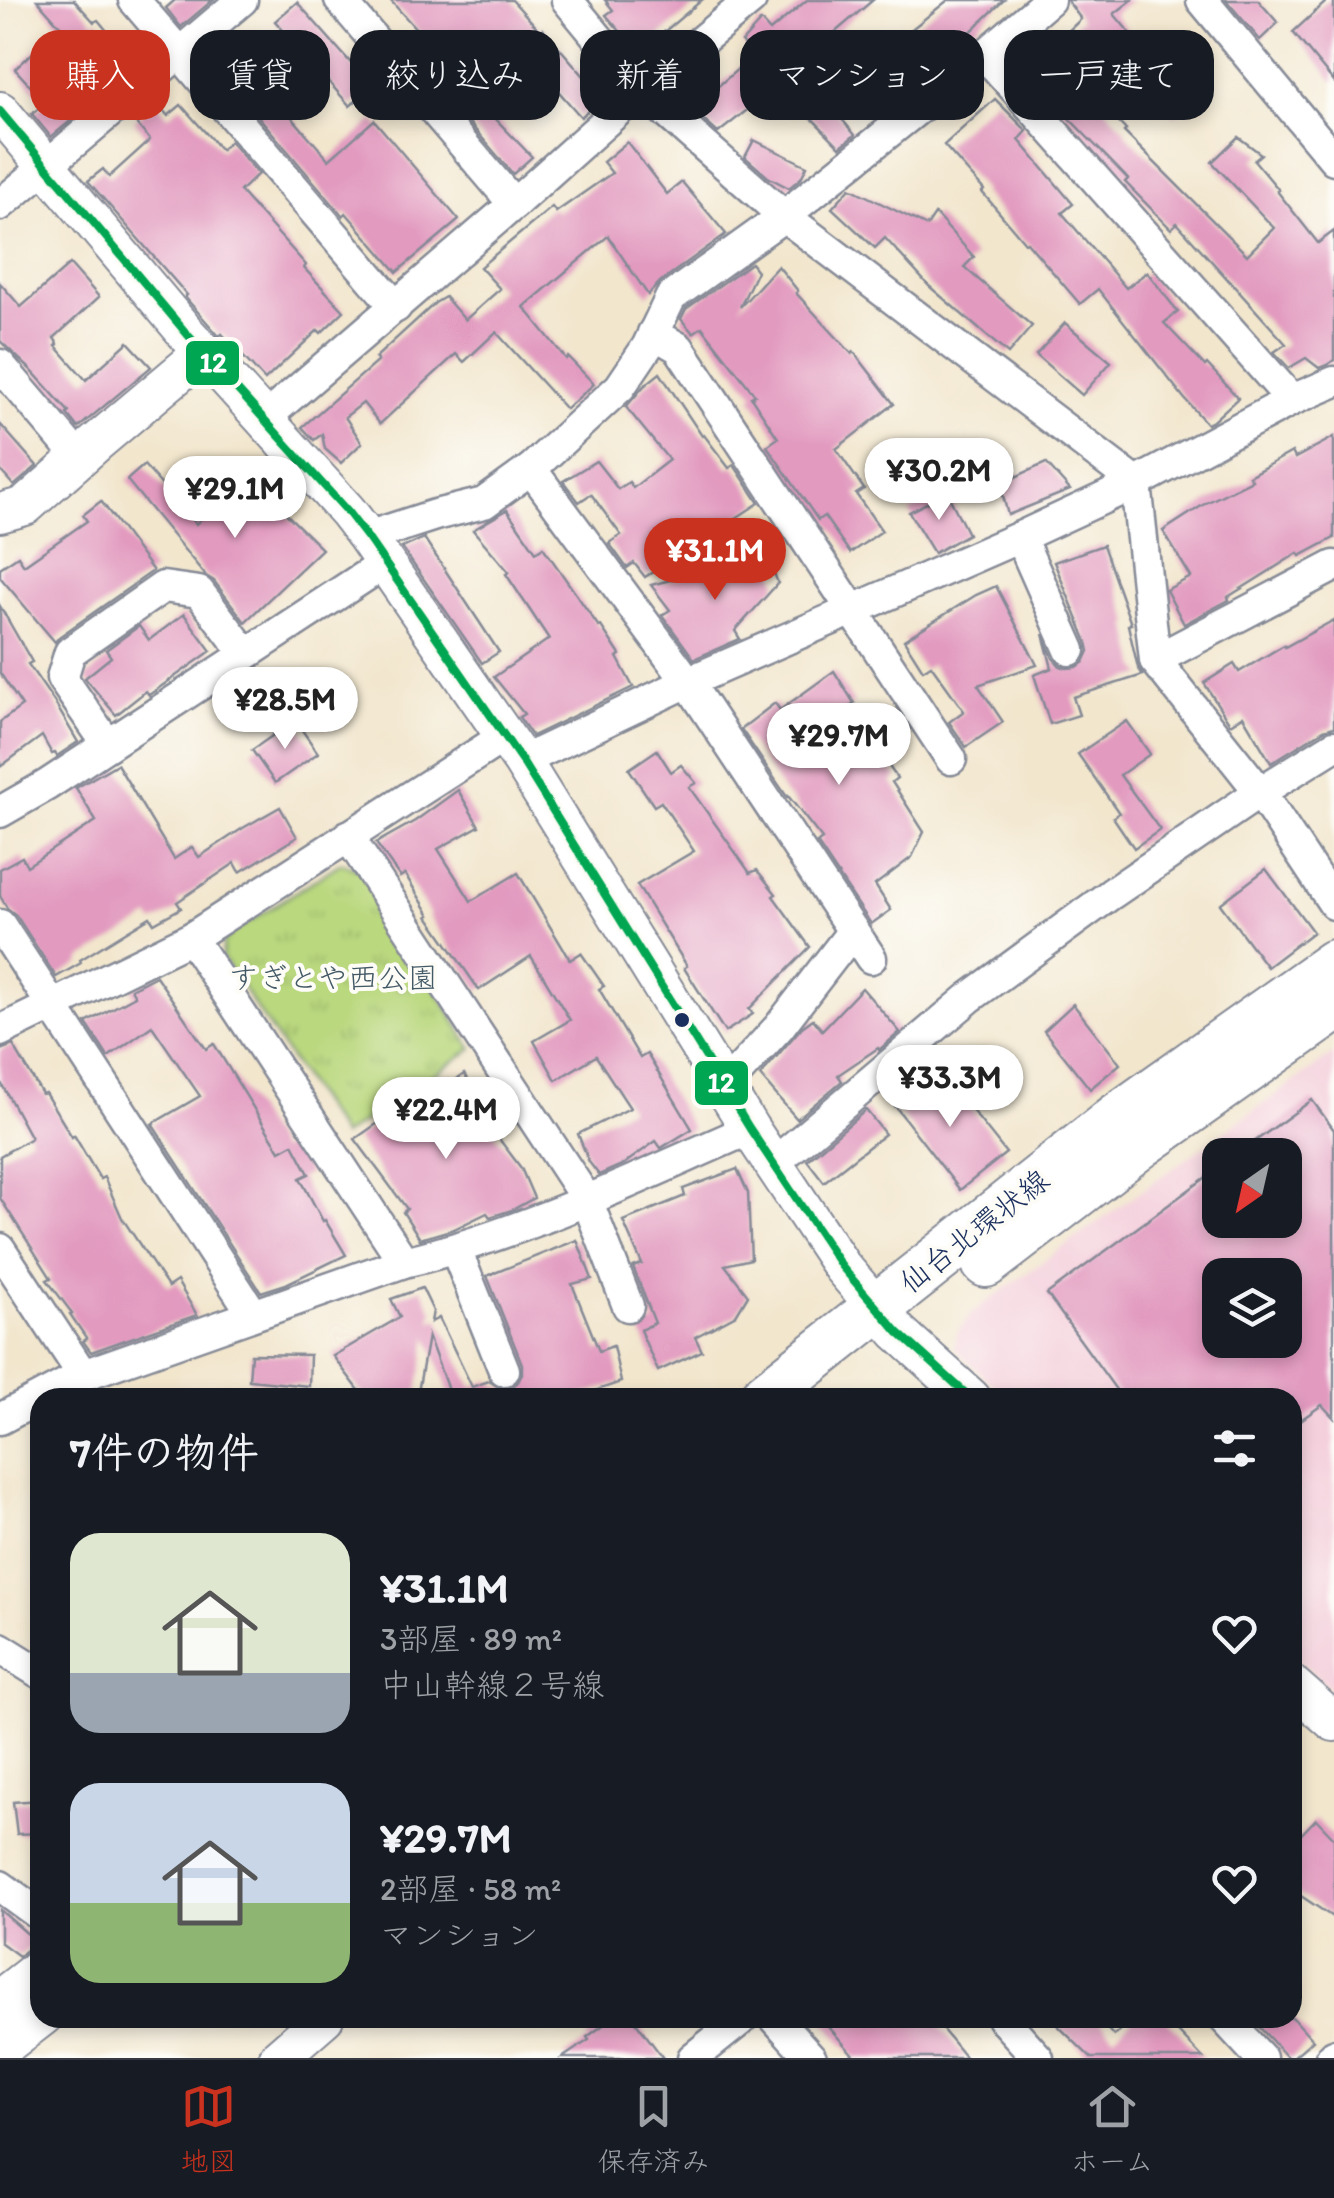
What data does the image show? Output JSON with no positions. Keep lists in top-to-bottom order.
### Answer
{
  "streets": {
    "main road": ["仙台北環状線"]
  },
  "parks": ["すぎとや西公園"],
  "lines": ["transit line 12"],
  "north": "bottom left",
  "page": {
    "chip": [
      "購入",
      "賃貸",
      "絞り込み",
      "新着",
      "マンション",
      "一戸建て"
    ],
    "price": [
      "¥30.2M",
      "¥29.1M",
      "¥31.1M",
      "¥28.5M",
      "¥29.7M",
      "¥33.3M",
      "¥22.4M"
    ],
    "heading": "7件の物件",
    "list": [
      {
        "name": "¥31.1M",
        "note": "3部屋 · 89 m² · 中山幹線２号線"
      },
      {
        "name": "¥29.7M",
        "note": "2部屋 · 58 m² · マンション"
      }
    ],
    "tabs": ["地図", "保存済み", "ホーム"]
  }
}
